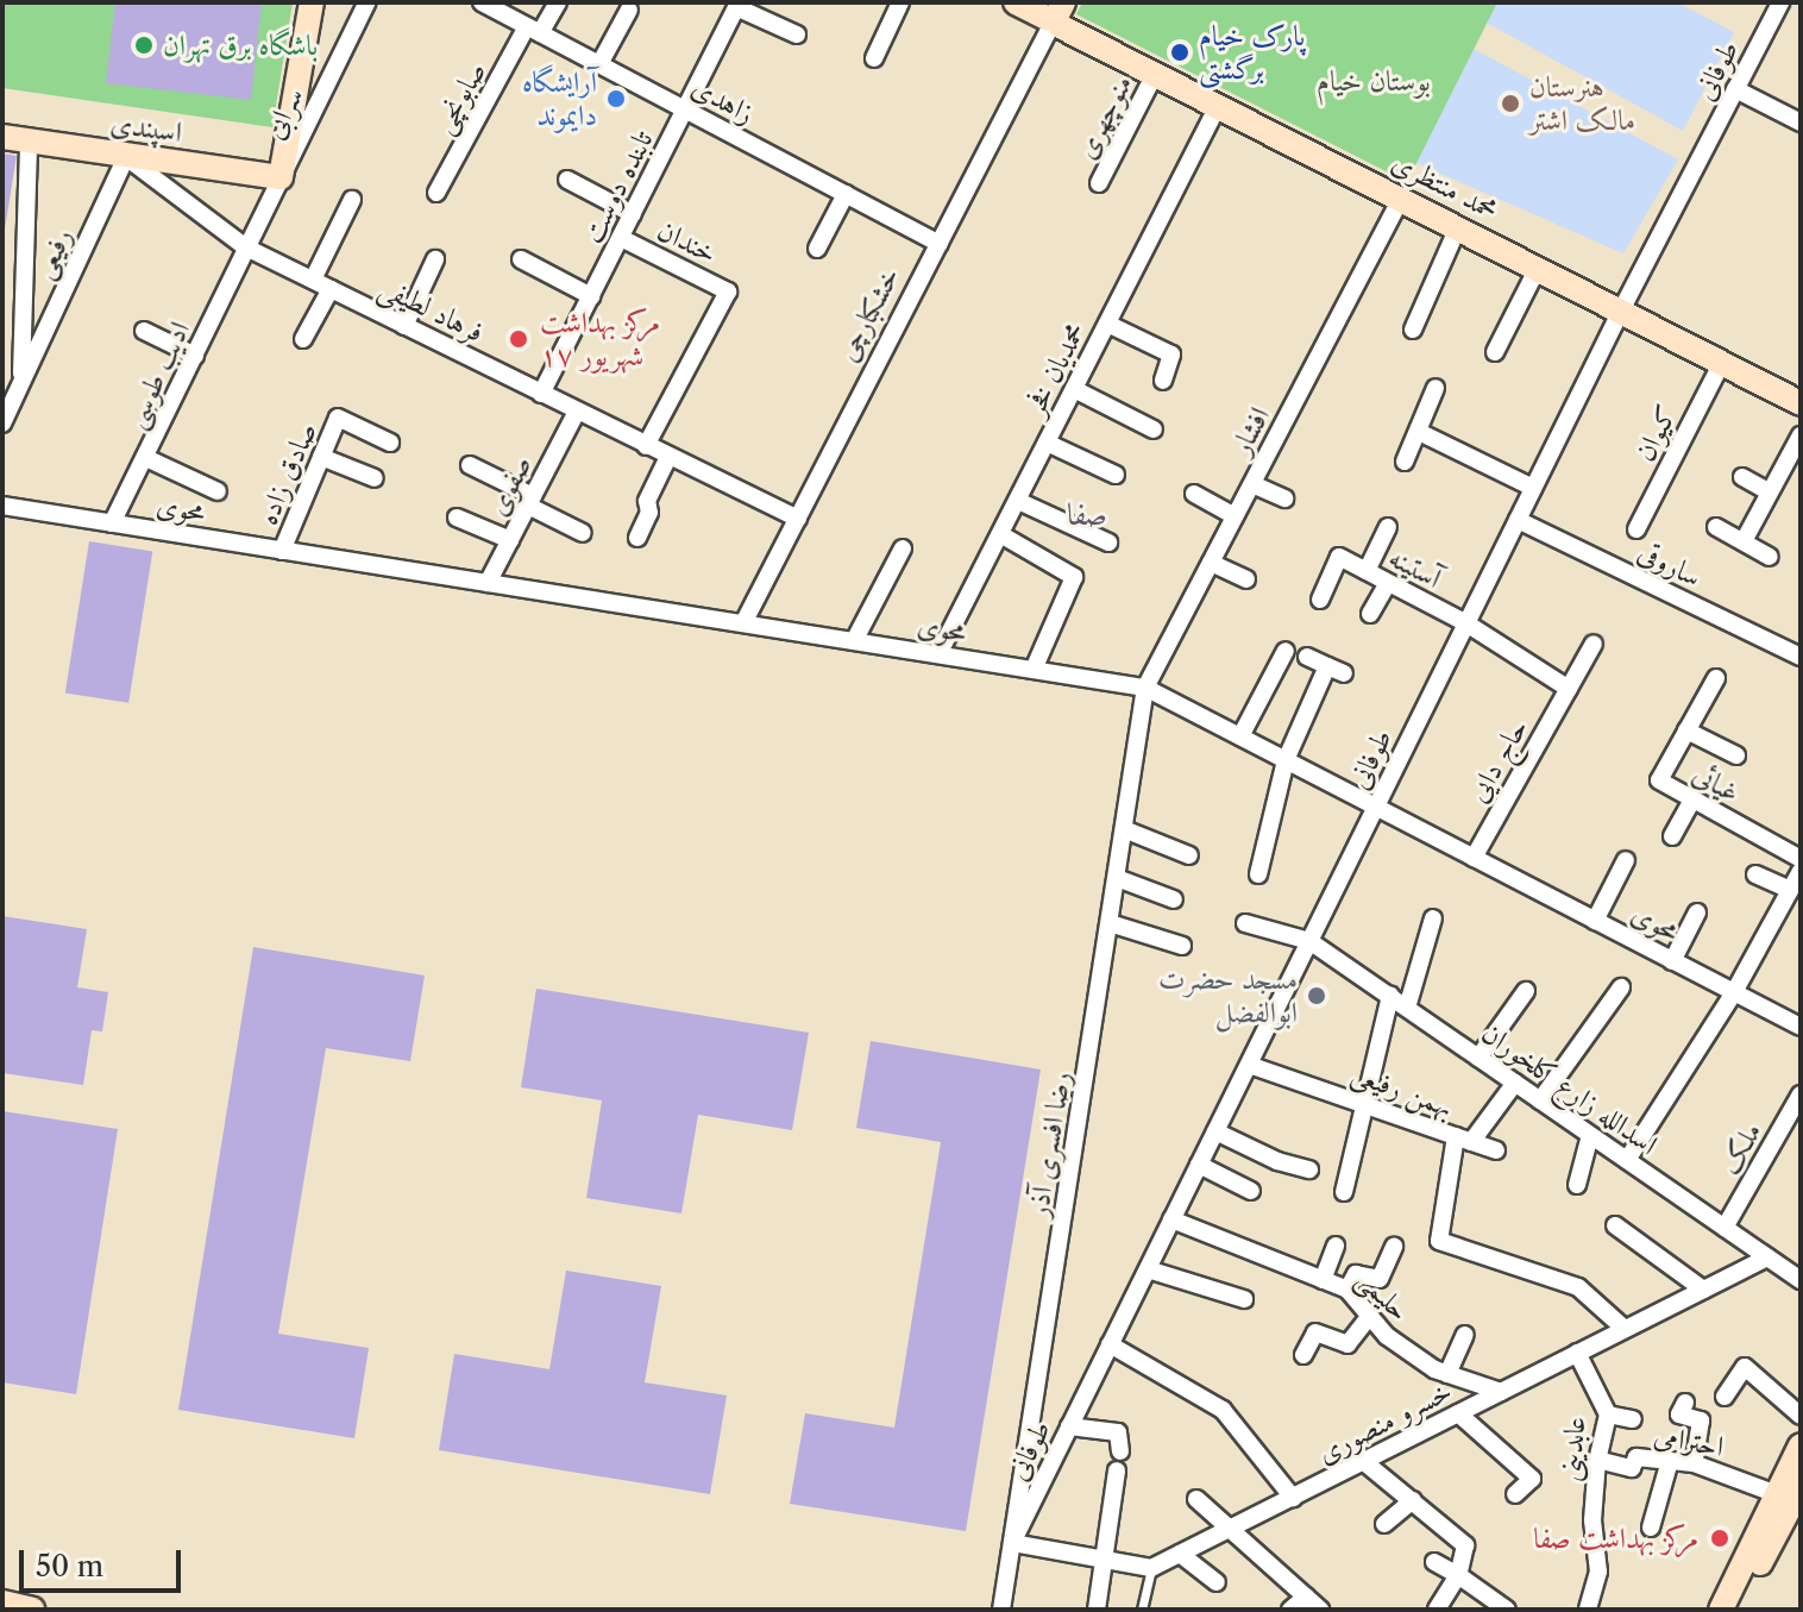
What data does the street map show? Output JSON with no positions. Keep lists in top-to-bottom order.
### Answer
{
  "streets": {
    "main road": ["اسپندی", "محمد منتظری"],
    "street": [
      "طوفانی",
      "صابونچی",
      "زاهدی",
      "سرابی",
      "منوچهری",
      "تابنده دوست",
      "خندان",
      "رفیعی",
      "فرهاد لطیفی",
      "خشکبارچی",
      "محمدیان فخر",
      "ادیب طوسی",
      "افشار",
      "کیوان",
      "صادق زاده",
      "صفوی",
      "محوی",
      "ساروقی",
      "آستینه",
      "حاج دایی",
      "غیائی",
      "اسدالله زارع کلخوران",
      "بهمن رفیعی",
      "رضا افسری آذر",
      "ملک",
      "حلیمی",
      "خسرو منصوری",
      "احترامی",
      "عابدینی"
    ]
  },
  "crossings": [
    ["طوفانی", "محمد منتظری"],
    ["طوفانی", "محوی"],
    ["طوفانی", "ساروقی"],
    ["طوفانی", "آستینه"],
    ["طوفانی", "اسدالله زارع کلخوران"],
    ["طوفانی", "بهمن رفیعی"],
    ["طوفانی", "رضا افسری آذر"],
    ["طوفانی", "حلیمی"],
    ["صابونچی", "زاهدی"],
    ["زاهدی", "تابنده دوست"],
    ["زاهدی", "خشکبارچی"],
    ["سرابی", "اسپندی"],
    ["سرابی", "فرهاد لطیفی"],
    ["سرابی", "ادیب طوسی"],
    ["منوچهری", "محمد منتظری"],
    ["اسپندی", "رفیعی"],
    ["اسپندی", "فرهاد لطیفی"],
    ["محمد منتظری", "خشکبارچی"],
    ["محمد منتظری", "محمدیان فخر"],
    ["محمد منتظری", "افشار"],
    ["محمد منتظری", "کیوان"],
    ["تابنده دوست", "خندان"],
    ["تابنده دوست", "فرهاد لطیفی"],
    ["خندان", "فرهاد لطیفی"],
    ["رفیعی", "فرهاد لطیفی"],
    ["فرهاد لطیفی", "خشکبارچی"],
    ["فرهاد لطیفی", "ادیب طوسی"],
    ["فرهاد لطیفی", "صفوی"],
    ["خشکبارچی", "محوی"],
    ["محمدیان فخر", "محوی"],
    ["ادیب طوسی", "محوی"],
    ["افشار", "محوی"],
    ["افشار", "رضا افسری آذر"],
    ["صادق زاده", "محوی"],
    ["صفوی", "محوی"],
    ["محوی", "حاج دایی"],
    ["محوی", "رضا افسری آذر"],
    ["اسدالله زارع کلخوران", "ملک"],
    ["اسدالله زارع کلخوران", "خسرو منصوری"],
    ["بهمن رفیعی", "خسرو منصوری"],
    ["حلیمی", "خسرو منصوری"],
    ["خسرو منصوری", "عابدینی"],
    ["احترامی", "عابدینی"]
  ],
  "districts": ["صفا"],
  "parks": ["بوستان خیام"],
  "places": [
    "باشگاه برق تهران",
    "پارک خیام برگشتی",
    "آرایشگاه دایموند",
    "هنرستان مالک اشتر",
    "مرکز بهداشت ۱۷ شهریور",
    "مسجد حضرت ابوالفضل",
    "مرکز بهداشت صفا"
  ],
  "scale_bar": "50 m"
}
